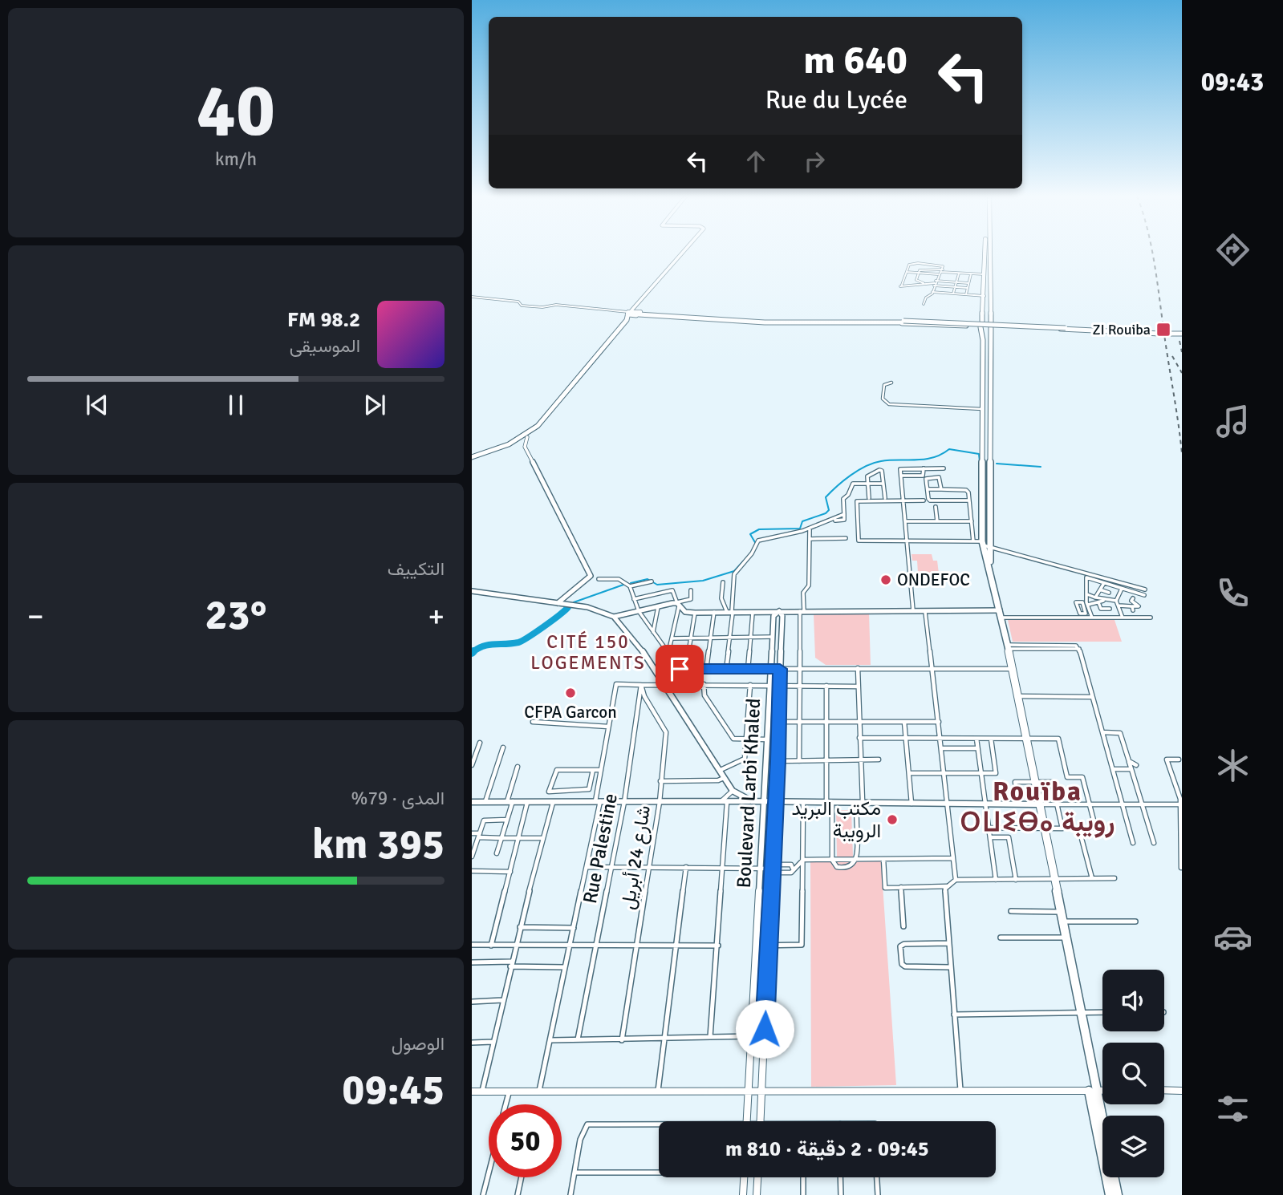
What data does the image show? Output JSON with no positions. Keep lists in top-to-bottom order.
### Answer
{
  "streets": {
    "main road": ["Boulevard Larbi Khaled"],
    "street": ["Rue Palestine", "شارع 24 أبريل"]
  },
  "crossings": [
    ["Rue Palestine", "شارع 24 أبريل"]
  ],
  "districts": ["CITÉ 150 LOGEMENTS", "Rouïba ⵔⵡⵉⴱⴰ رويبة"],
  "places": {
    "transit": ["ZI Rouiba"],
    "other": ["ONDEFOC", "CFPA Garcon", "مكتب البريد الرويبة"]
  },
  "page": {
    "tabs": "09:43",
    "tile": [
      ["40", "km/h"],
      "التكييف",
      ["المدى · 79%", "395 km"],
      ["الوصول", "09:45"]
    ],
    "turn": ["640 m", "Rue du Lycée"],
    "song": ["98.2 FM", "الموسيقى"],
    "heat": ["−", "23°", "+"],
    "limit": "50",
    "trip": "09:45 · 2 دقيقة · 810 m"
  }
}
